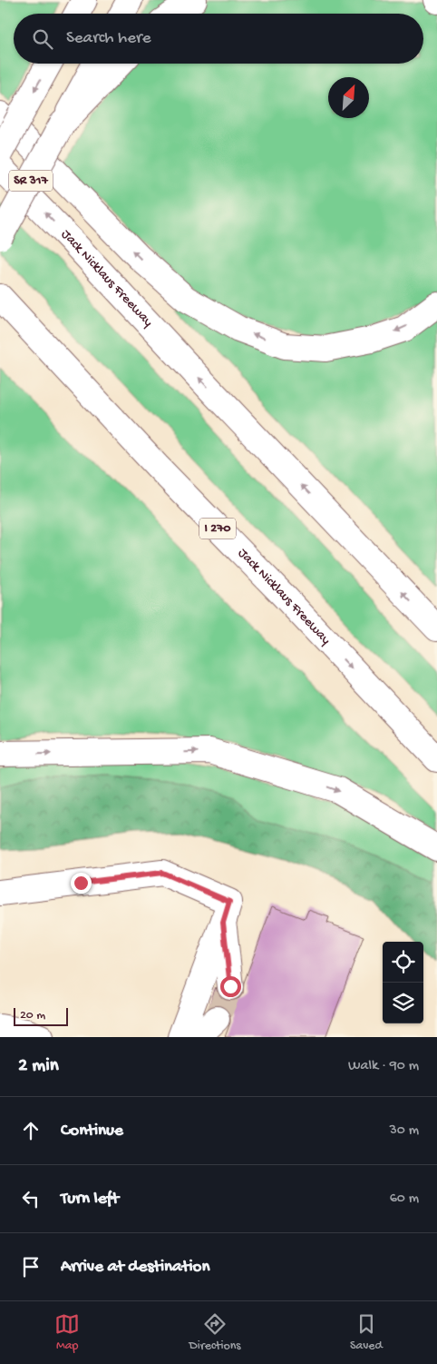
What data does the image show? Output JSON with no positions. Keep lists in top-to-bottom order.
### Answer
{
  "streets": {
    "main road": ["SR 317", "Jack Nicklaus Freeway", "I 270"]
  },
  "scale_bar": "20 m",
  "north": "top right",
  "page": {
    "search": "Search here",
    "scale": "20 m",
    "heading": ["2 min", "Walk · 90 m"],
    "list": [
      ["Continue", "30 m"],
      ["Turn left", "60 m"],
      "Arrive at destination"
    ],
    "nav": ["Map", "Directions", "Saved"]
  }
}
